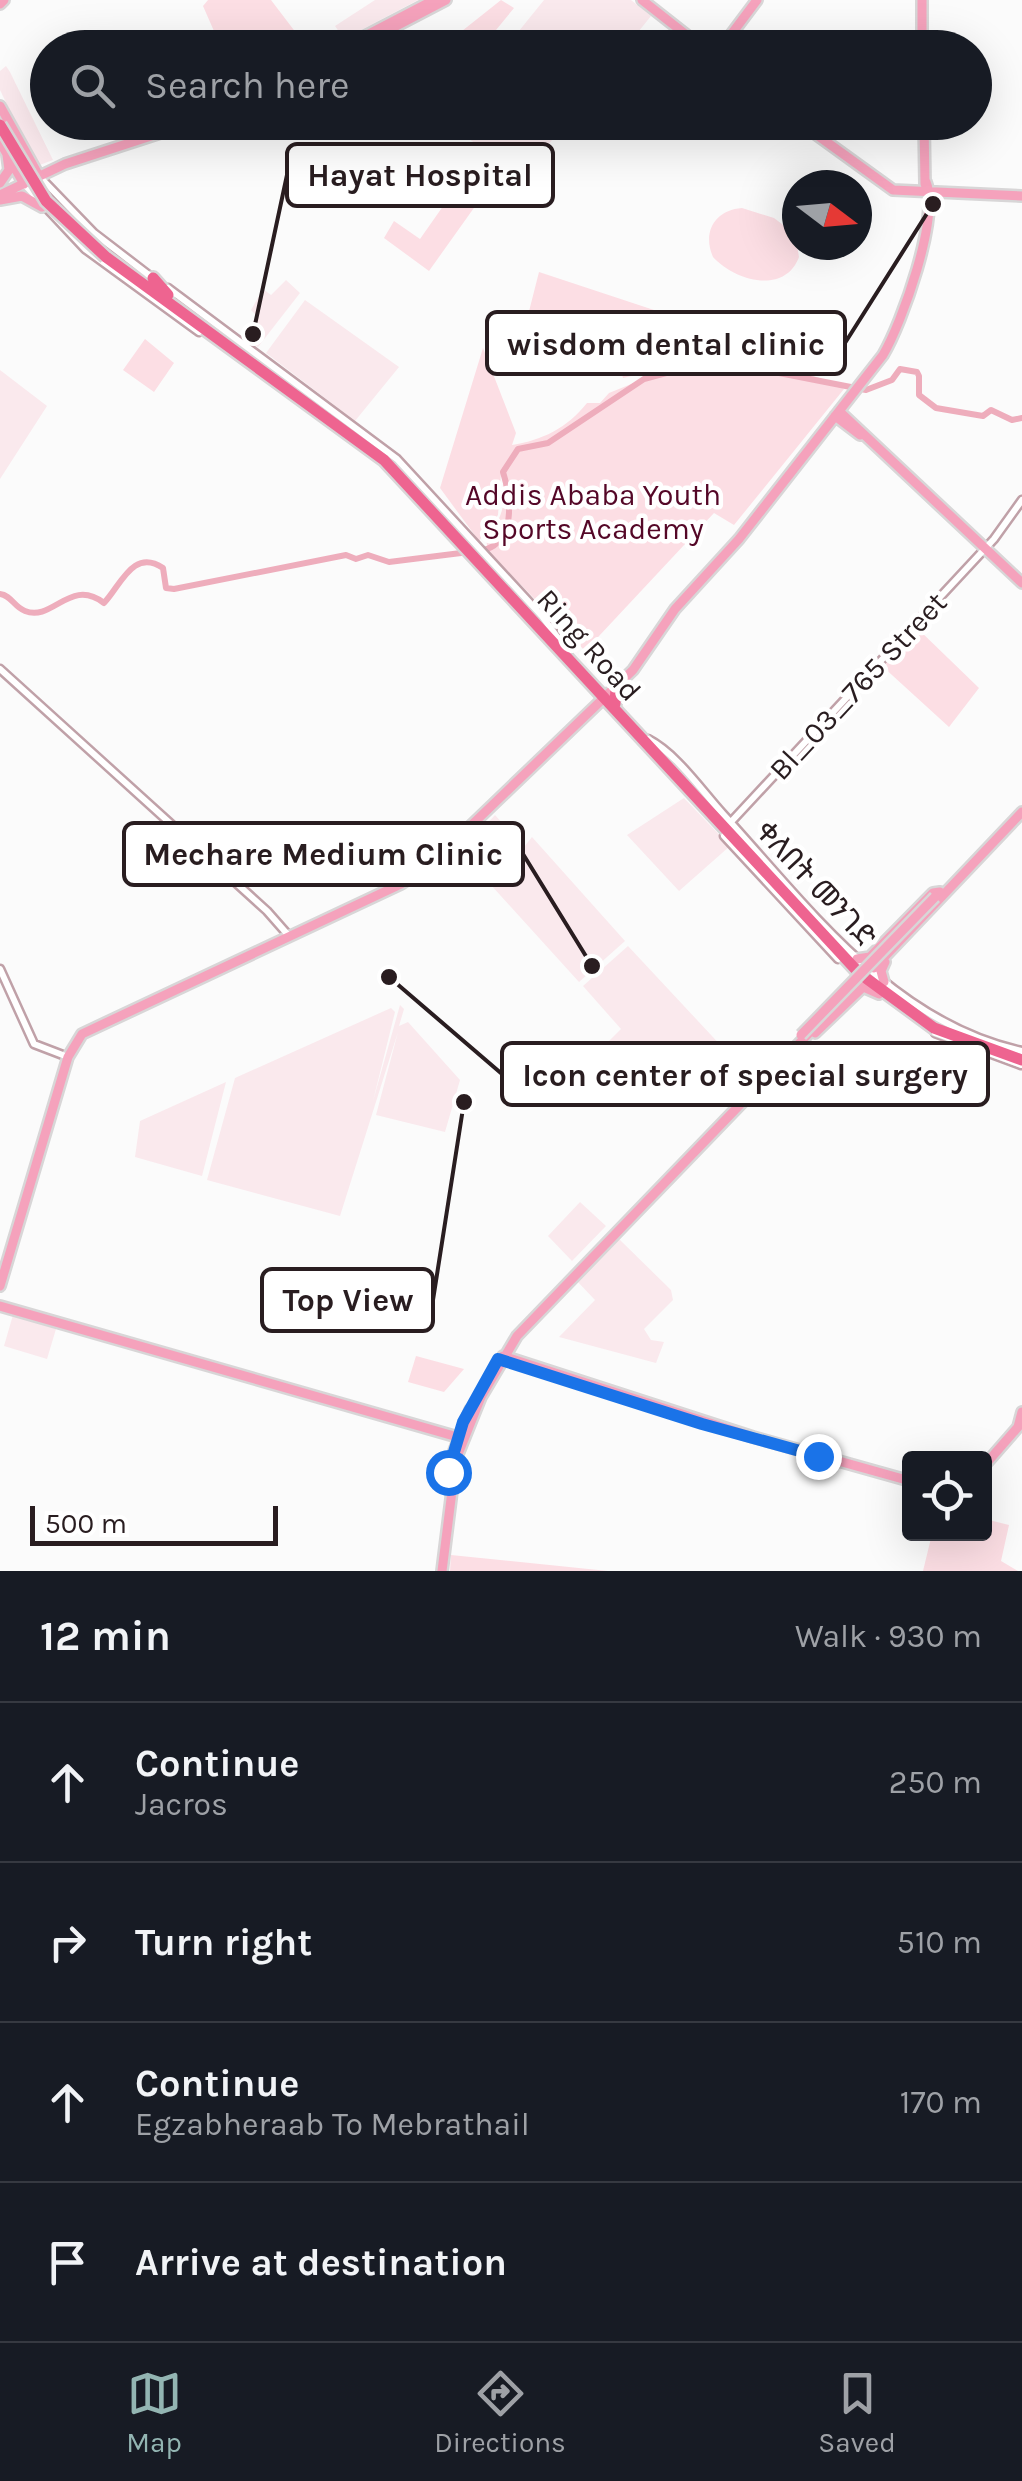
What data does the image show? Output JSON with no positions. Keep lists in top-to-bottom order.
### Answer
{
  "streets": {
    "highway": ["Ring Road", "ቀለበት መንገድ"],
    "street": ["Bl_03_765 Street"]
  },
  "crossings": [
    ["Ring Road", "ቀለበት መንገድ"]
  ],
  "parks": ["Addis Ababa Youth Sports Academy"],
  "places": [
    "wisdom dental clinic",
    "Hayat Hospital",
    "Mechare Medium Clinic",
    "Icon center of special surgery",
    "Top View"
  ],
  "scale_bar": "500 m",
  "north": "right",
  "page": {
    "search": "Search here",
    "scale": "500 m",
    "heading": ["12 min", "Walk · 930 m"],
    "list": [
      ["Continue", "Jacros", "250 m"],
      ["Turn right", "510 m"],
      ["Continue", "Egzabheraab To Mebrathail", "170 m"],
      "Arrive at destination"
    ],
    "nav": ["Map", "Directions", "Saved"]
  }
}
